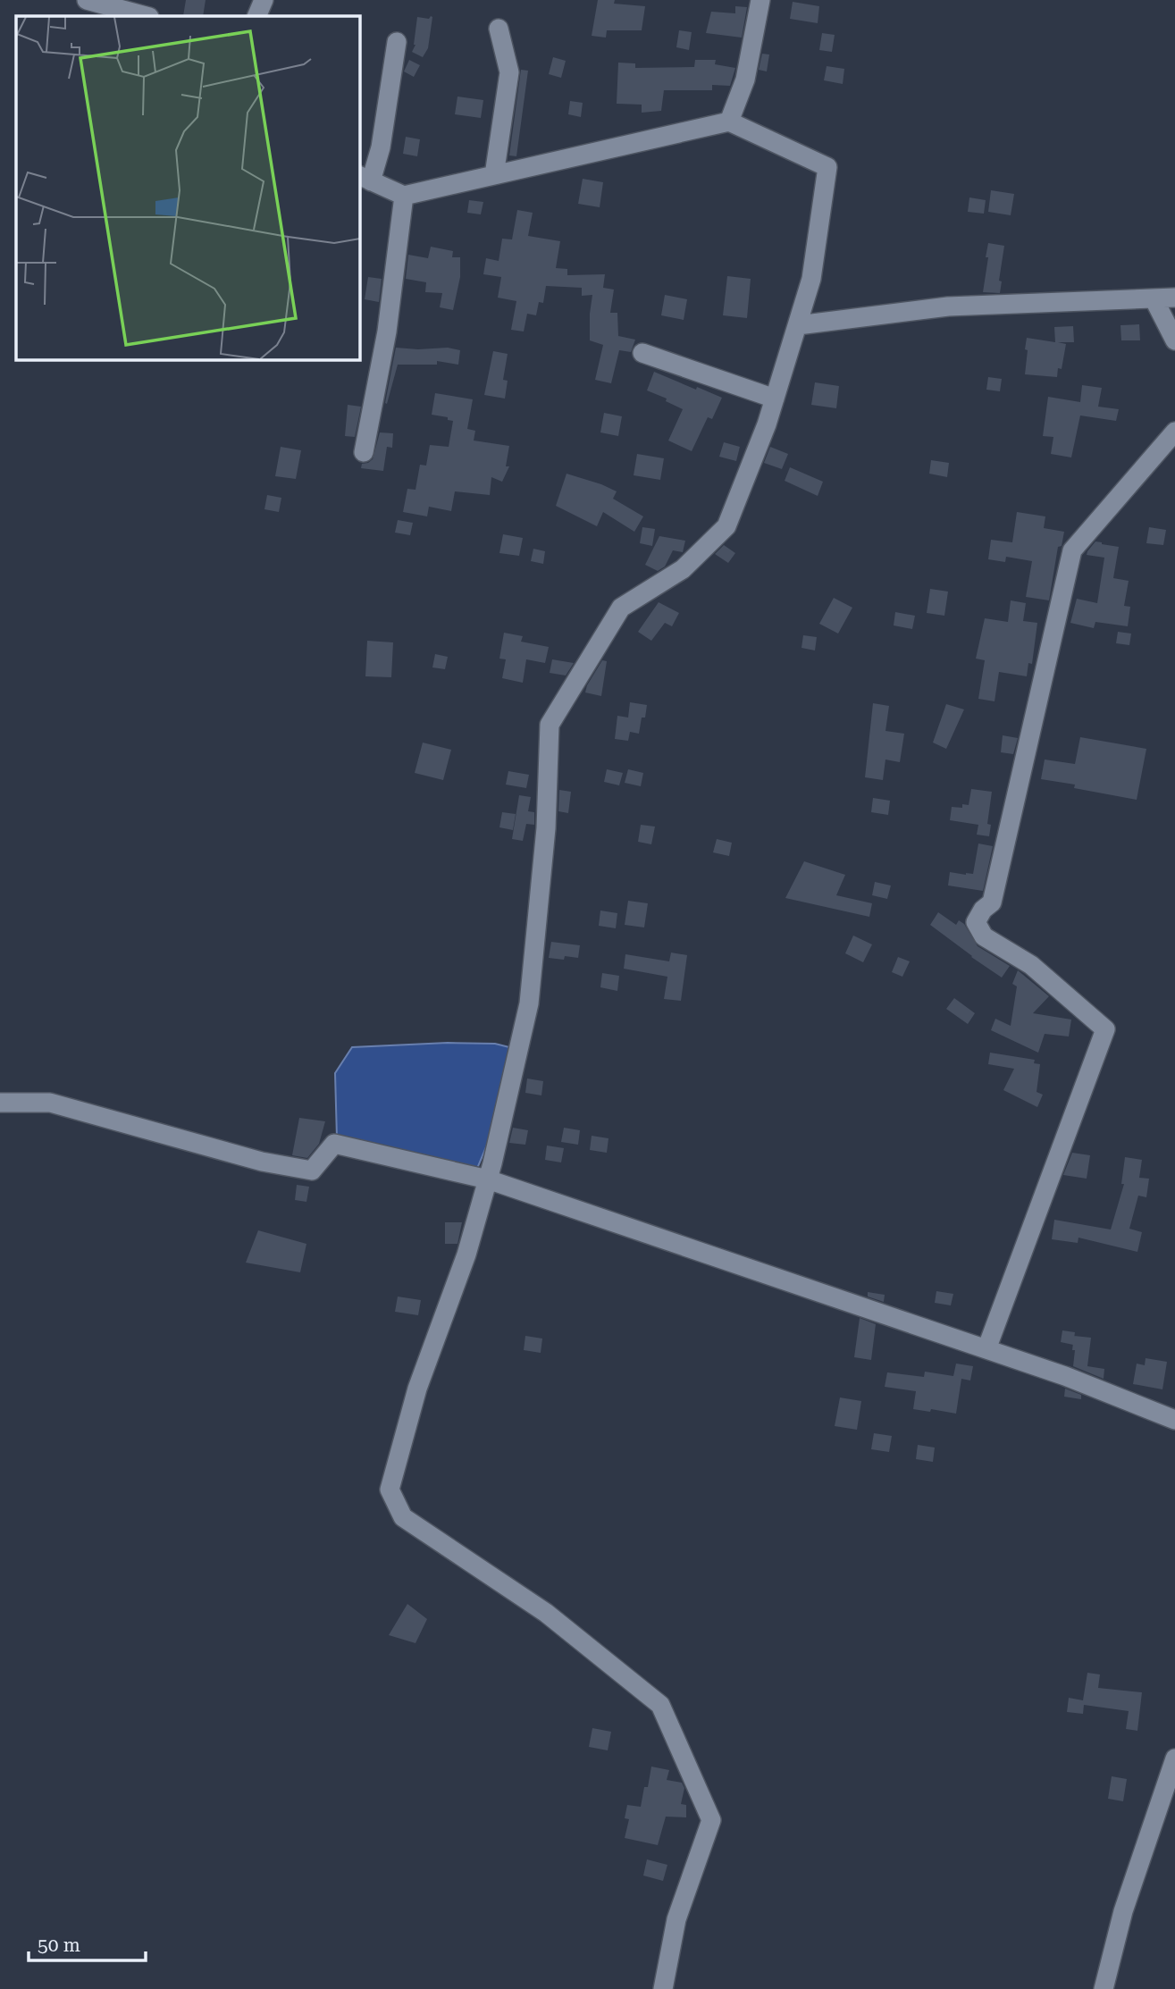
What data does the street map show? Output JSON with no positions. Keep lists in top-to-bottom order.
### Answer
{
  "scale_bar": "50 m"
}
